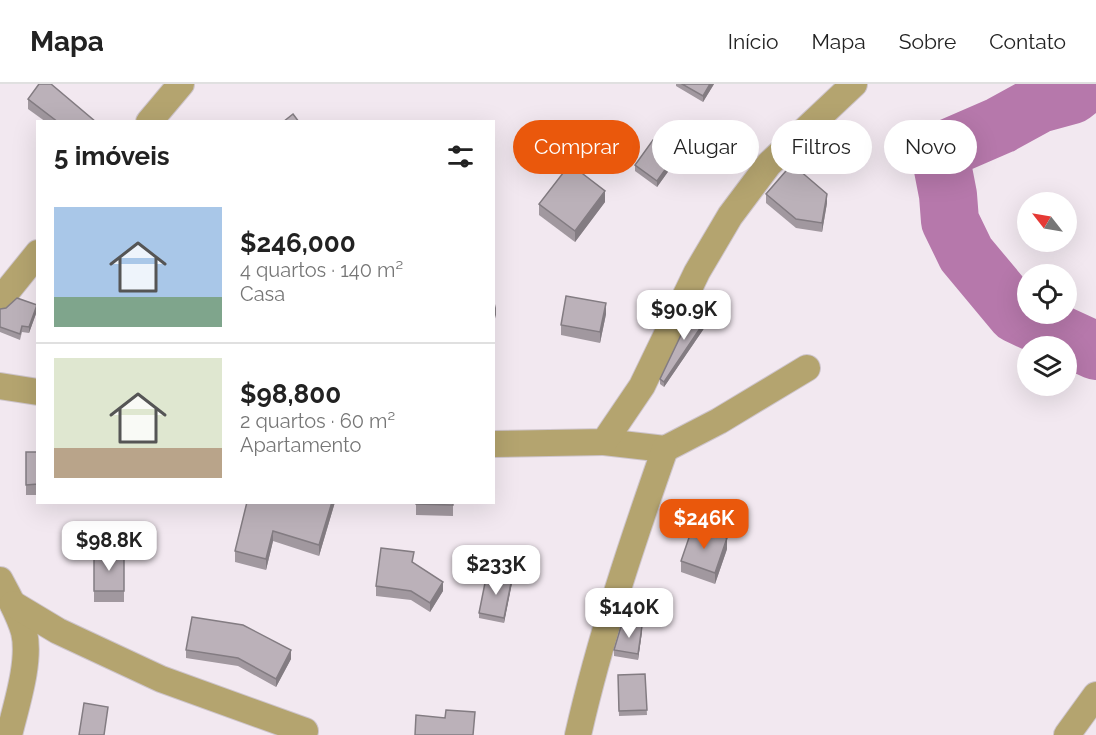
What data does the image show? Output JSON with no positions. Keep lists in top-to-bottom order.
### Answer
{
  "north": "top left",
  "page": {
    "header": "Mapa",
    "nav": [
      "Início",
      "Mapa",
      "Sobre",
      "Contato"
    ],
    "chip": [
      "Comprar",
      "Alugar",
      "Filtros",
      "Novo"
    ],
    "heading": "5 imóveis",
    "list": [
      {
        "name": "$246,000",
        "note": "4 quartos · 140 m² · Casa"
      },
      {
        "name": "$98,800",
        "note": "2 quartos · 60 m² · Apartamento"
      }
    ],
    "price": [
      "$90.9K",
      "$246K",
      "$98.8K",
      "$233K",
      "$140K"
    ]
  }
}
